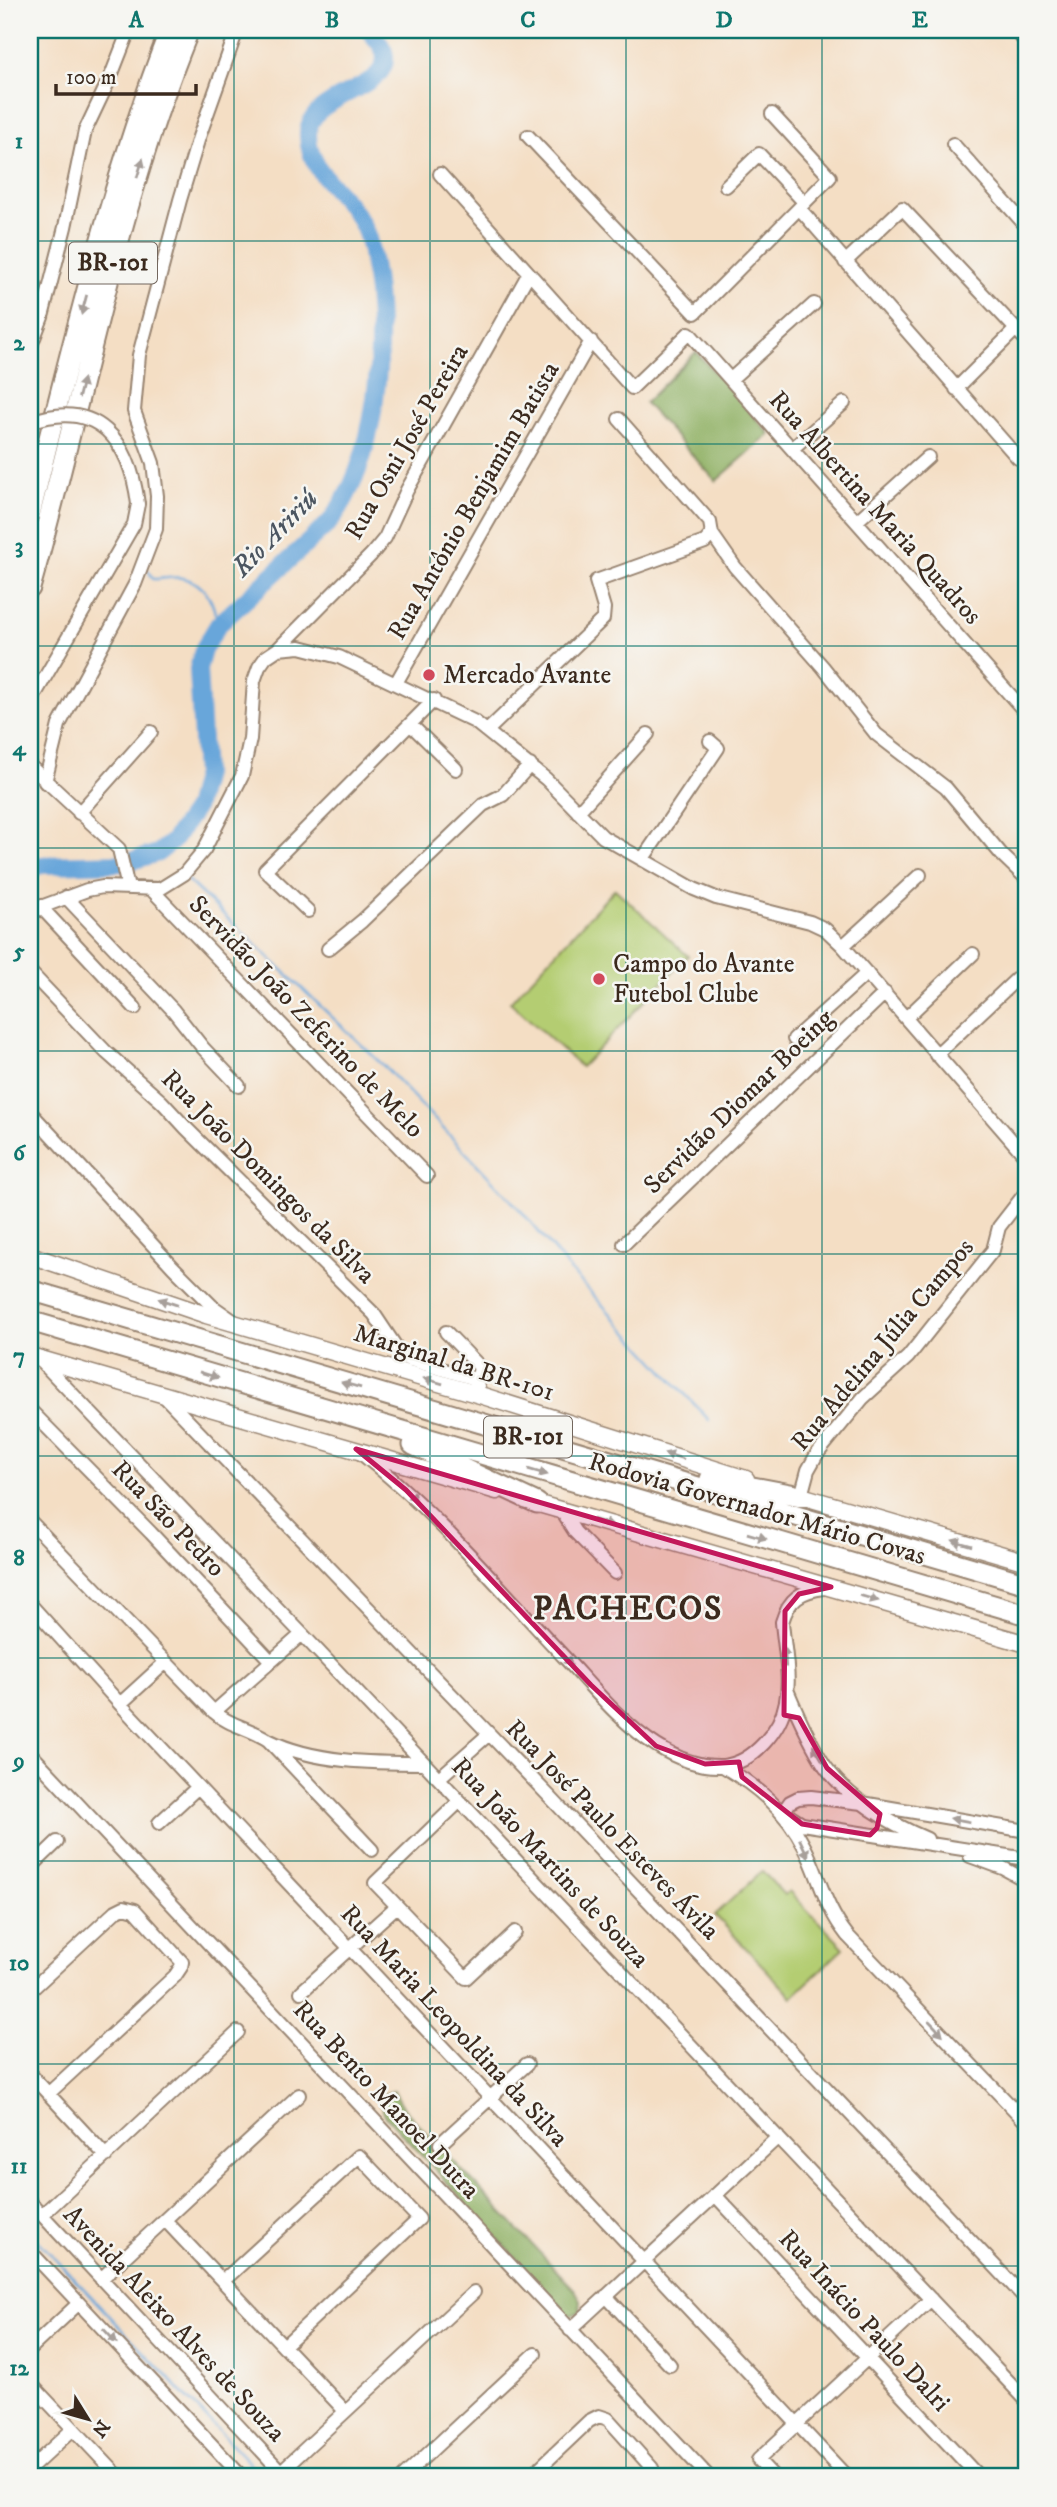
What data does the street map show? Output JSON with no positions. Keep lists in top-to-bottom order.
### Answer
{
  "streets": {
    "highway": ["BR-101", "Rodovia Governador Mário Covas"],
    "main road": ["Marginal da BR-101"],
    "street": [
      "Rua Osni José Pereira",
      "Rua Antônio Benjamim Batista",
      "Rua Albertina Maria Quadros",
      "Servidão João Zeferino de Melo",
      "Servidão Diomar Boeing",
      "Rua João Domingos da Silva",
      "Rua Adelina Júlia Campos",
      "Rua São Pedro",
      "Rua José Paulo Esteves Ávila",
      "Rua João Martins de Souza",
      "Rua Maria Leopoldina da Silva",
      "Rua Bento Manoel Dutra",
      "Rua Inácio Paulo Dalri",
      "Avenida Aleixo Alves de Souza"
    ]
  },
  "crossings": [
    ["Rua Osni José Pereira", "Servidão João Zeferino de Melo"],
    ["Rua Antônio Benjamim Batista", "Rua Albertina Maria Quadros"],
    ["Rua João Domingos da Silva", "Marginal da BR-101"],
    ["Rua Adelina Júlia Campos", "Marginal da BR-101"]
  ],
  "districts": ["PACHECOS"],
  "water": ["Rio Aririú"],
  "places": ["Mercado Avante", "Campo do Avante Futebol Clube"],
  "scale_bar": "100 m",
  "north": "bottom right",
  "grid": {
    "columns": [
      "A",
      "B",
      "C",
      "D",
      "E"
    ],
    "rows": [
      "1",
      "2",
      "3",
      "4",
      "5",
      "6",
      "7",
      "8",
      "9",
      "10",
      "11",
      "12"
    ]
  }
}
